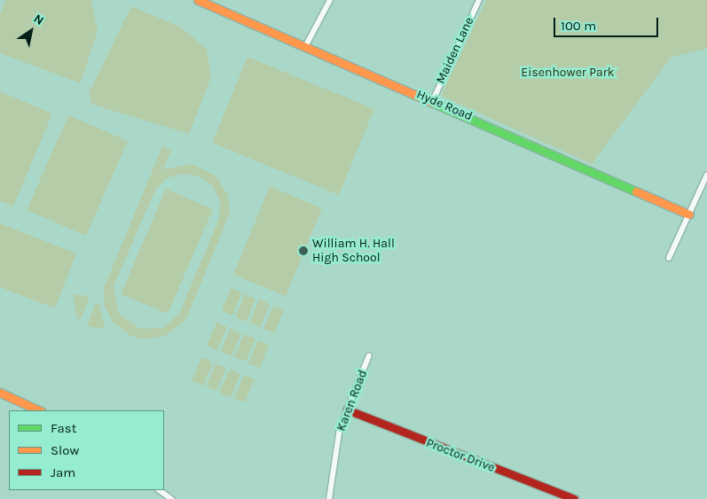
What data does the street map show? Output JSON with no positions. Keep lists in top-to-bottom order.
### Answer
{
  "streets": {
    "street": [
      "Maiden Lane",
      "Hyde Road",
      "Karen Road",
      "Proctor Drive"
    ]
  },
  "crossings": [
    ["Maiden Lane", "Hyde Road"],
    ["Karen Road", "Proctor Drive"]
  ],
  "parks": ["Eisenhower Park"],
  "places": ["William H. Hall High School"],
  "legend": ["Fast", "Slow", "Jam"],
  "scale_bar": "100 m",
  "north": "top right"
}
